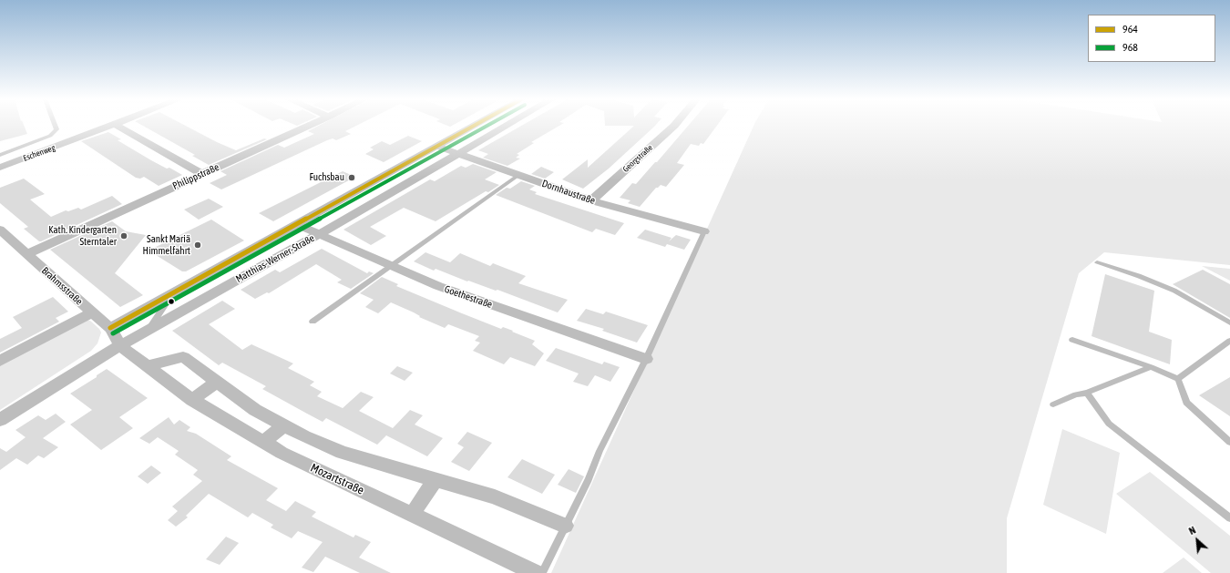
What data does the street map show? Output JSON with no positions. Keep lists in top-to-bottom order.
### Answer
{
  "streets": {
    "street": [
      "Eschenweg",
      "Georgstraße",
      "Philippstraße",
      "Dornhaustraße",
      "Matthias-Werner-Straße",
      "Brahmsstraße",
      "Goethestraße",
      "Mozartstraße"
    ]
  },
  "crossings": [
    ["Georgstraße", "Dornhaustraße"],
    ["Philippstraße", "Brahmsstraße"],
    ["Dornhaustraße", "Matthias-Werner-Straße"],
    ["Matthias-Werner-Straße", "Brahmsstraße"],
    ["Matthias-Werner-Straße", "Goethestraße"],
    ["Matthias-Werner-Straße", "Mozartstraße"],
    ["Brahmsstraße", "Mozartstraße"]
  ],
  "places": ["Fuchsbau", "Kath. Kindergarten Sterntaler", "Sankt Mariä Himmelfahrt"],
  "lines": ["transit line 964", "transit line 968"],
  "legend": ["964", "968"],
  "north": "top left"
}
